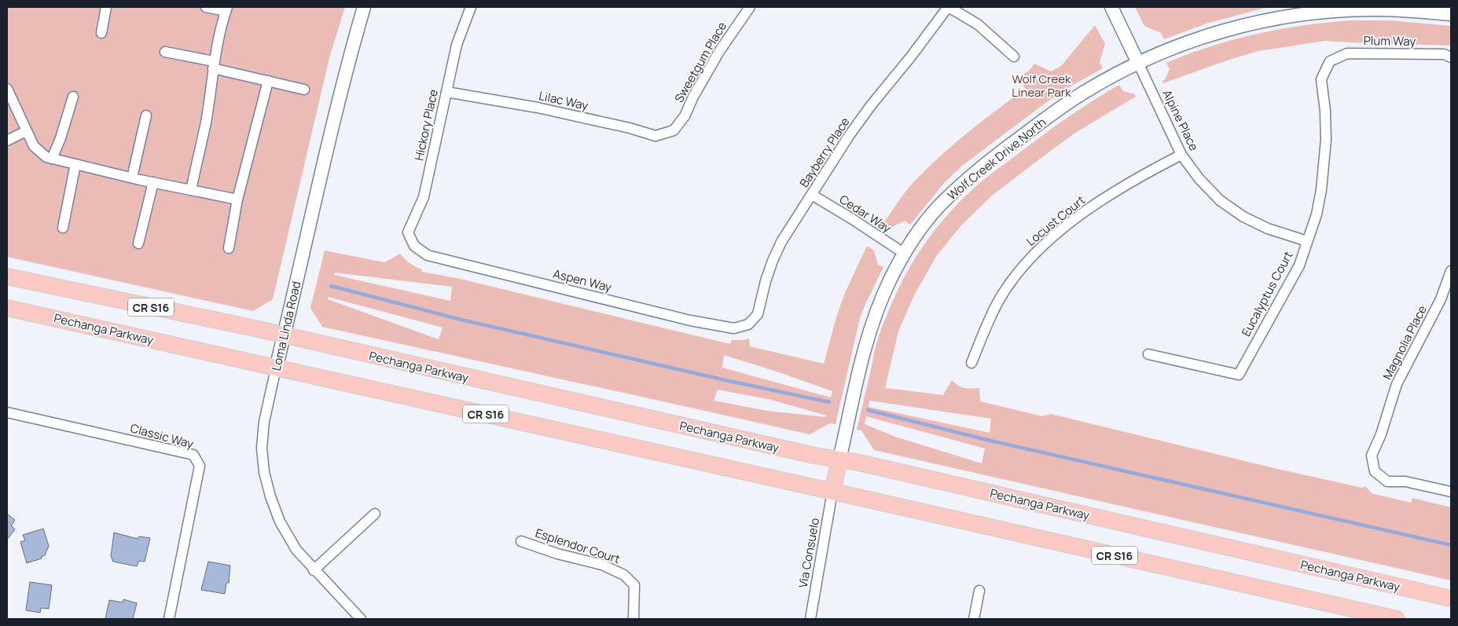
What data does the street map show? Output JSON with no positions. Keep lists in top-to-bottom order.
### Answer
{
  "streets": {
    "main road": ["CR S16", "Pechanga Parkway"],
    "street": [
      "Plum Way",
      "Sweetgum Place",
      "Lilac Way",
      "Alpine Place",
      "Hickory Place",
      "Bayberry Place",
      "Wolf Creek Drive North",
      "Cedar Way",
      "Locust Court",
      "Aspen Way",
      "Eucalyptus Court",
      "Loma Linda Road",
      "Magnolia Place",
      "Classic Way",
      "Esplendor Court",
      "Via Consuelo"
    ]
  },
  "crossings": [
    ["Plum Way", "Eucalyptus Court"],
    ["Sweetgum Place", "Lilac Way"],
    ["Lilac Way", "Hickory Place"],
    ["Alpine Place", "Wolf Creek Drive North"],
    ["Alpine Place", "Locust Court"],
    ["Alpine Place", "Eucalyptus Court"],
    ["Hickory Place", "Aspen Way"],
    ["Bayberry Place", "Cedar Way"],
    ["Bayberry Place", "Aspen Way"],
    ["Wolf Creek Drive North", "Cedar Way"],
    ["Wolf Creek Drive North", "Pechanga Parkway"],
    ["Loma Linda Road", "Pechanga Parkway"],
    ["Pechanga Parkway", "Via Consuelo"]
  ],
  "parks": ["Wolf Creek Linear Park"]
}
